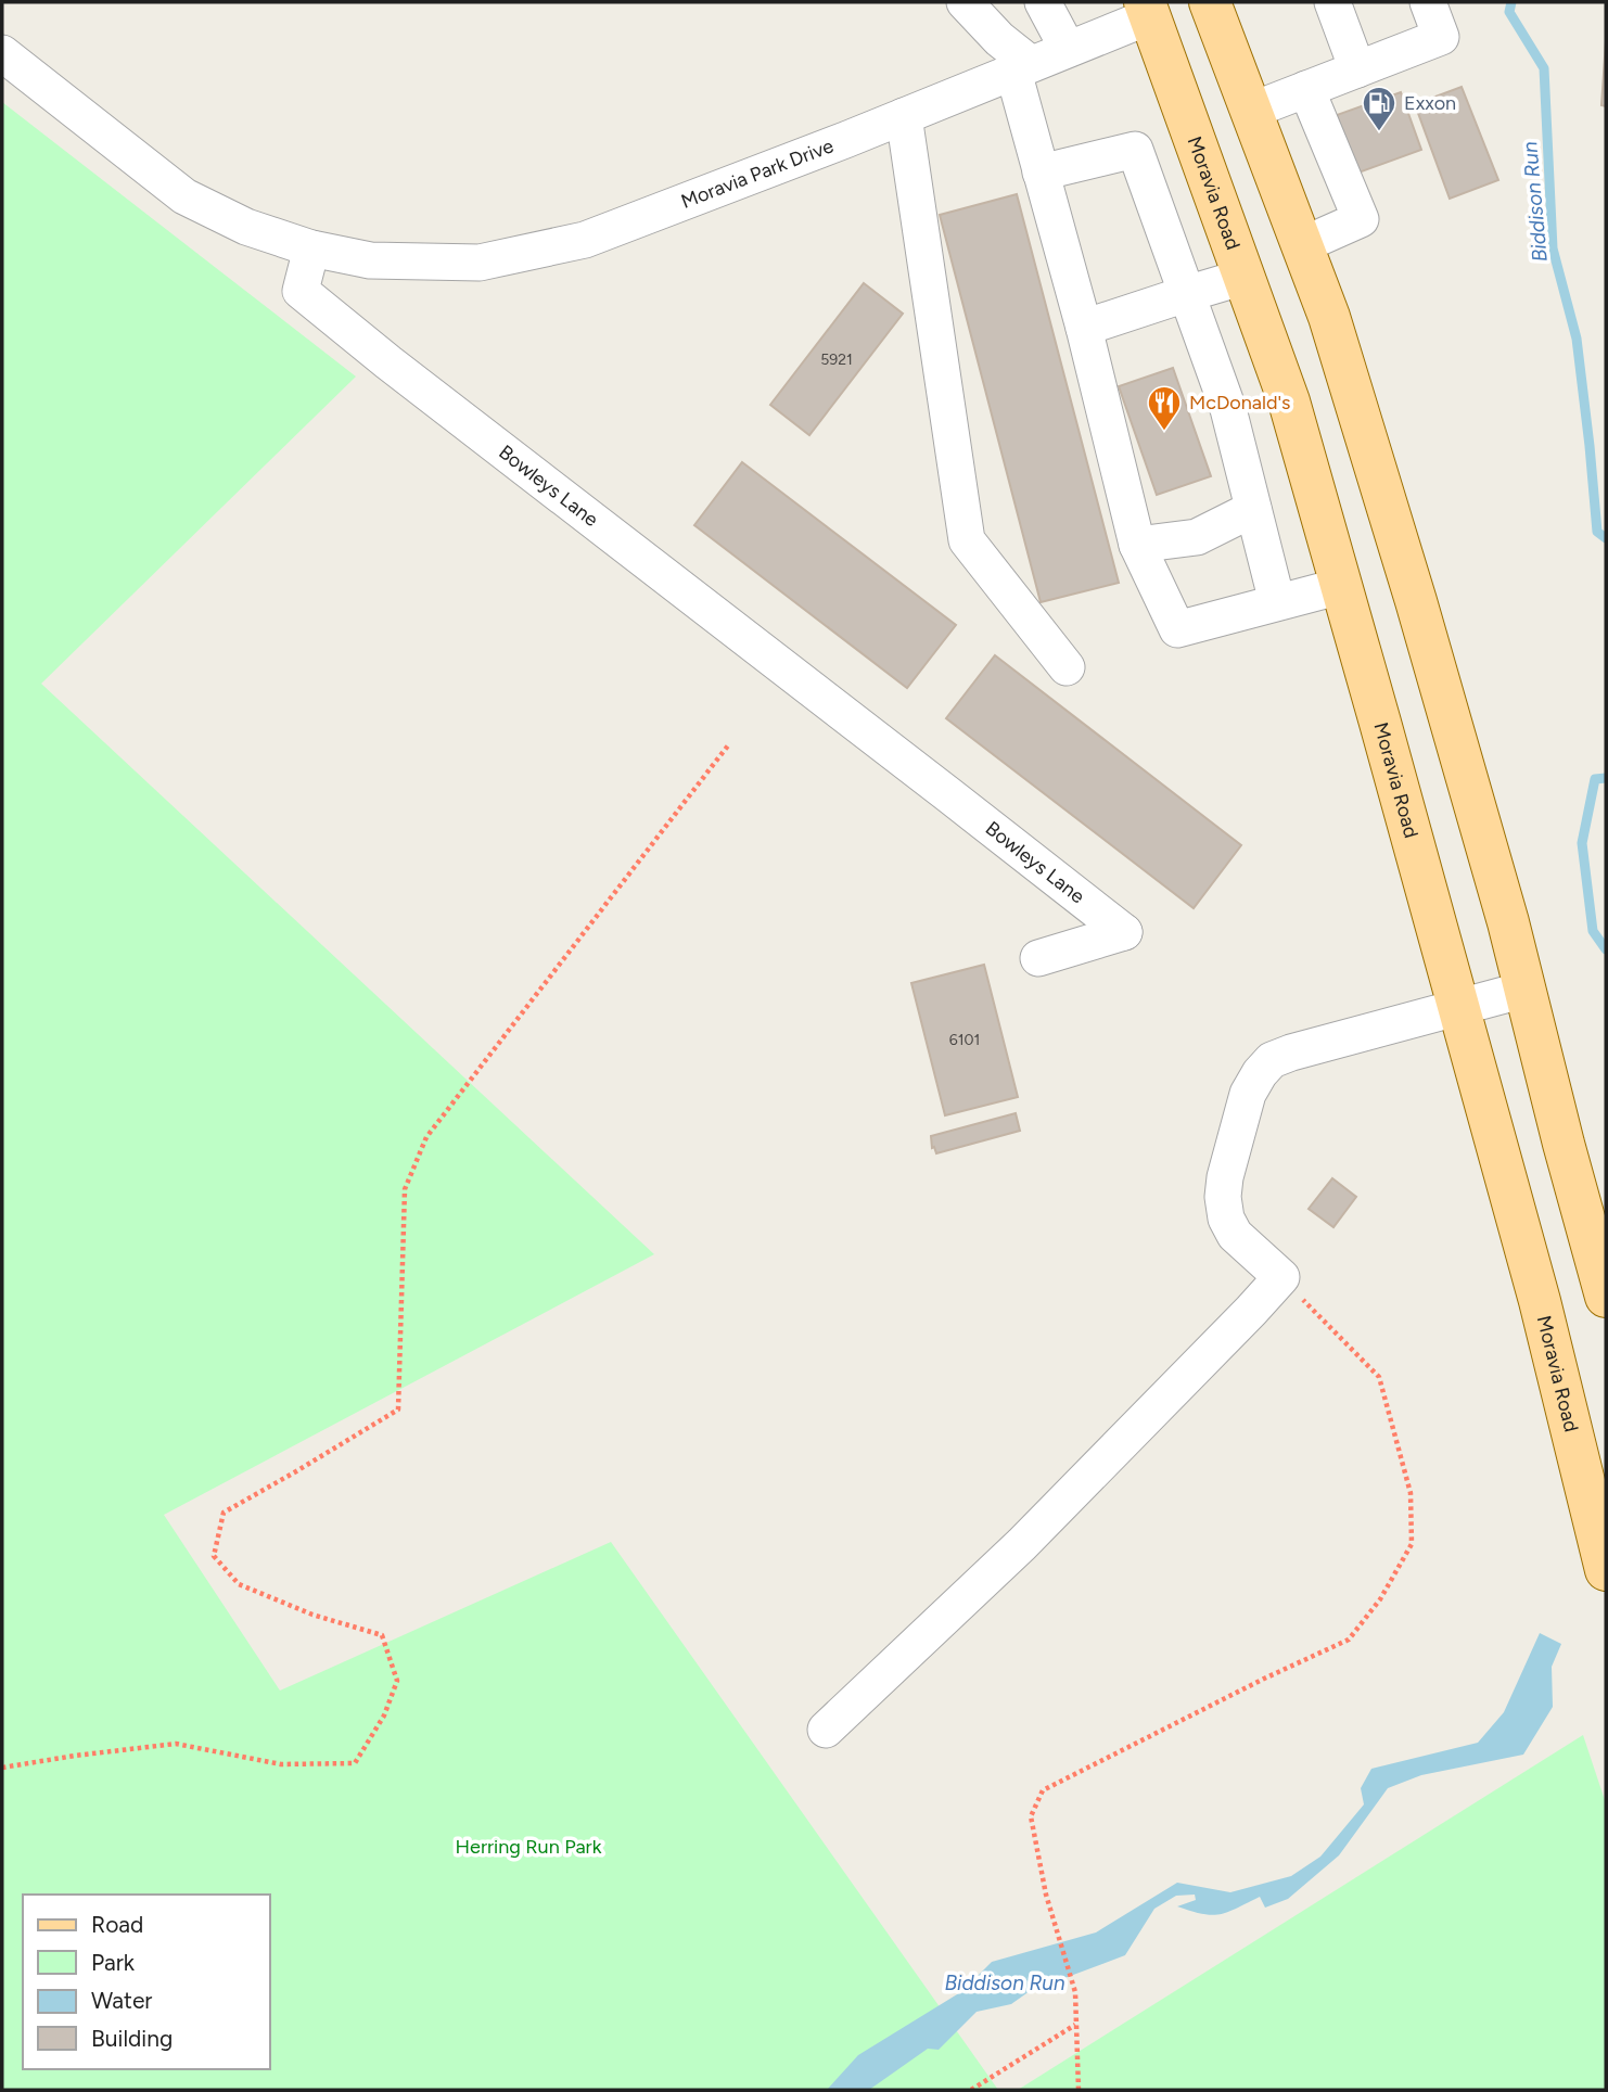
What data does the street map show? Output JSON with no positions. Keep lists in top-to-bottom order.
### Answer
{
  "streets": {
    "main road": ["Moravia Road"],
    "street": ["Moravia Park Drive", "Bowleys Lane"]
  },
  "crossings": [
    ["Moravia Park Drive", "Moravia Road"],
    ["Moravia Park Drive", "Bowleys Lane"]
  ],
  "water": ["Biddison Run"],
  "parks": ["Herring Run Park"],
  "places": {
    "fuel station": ["Exxon"],
    "restaurant": ["McDonald's"]
  },
  "house_numbers": ["5921", "6101"],
  "legend": [
    "Road",
    "Park",
    "Water",
    "Building"
  ]
}
